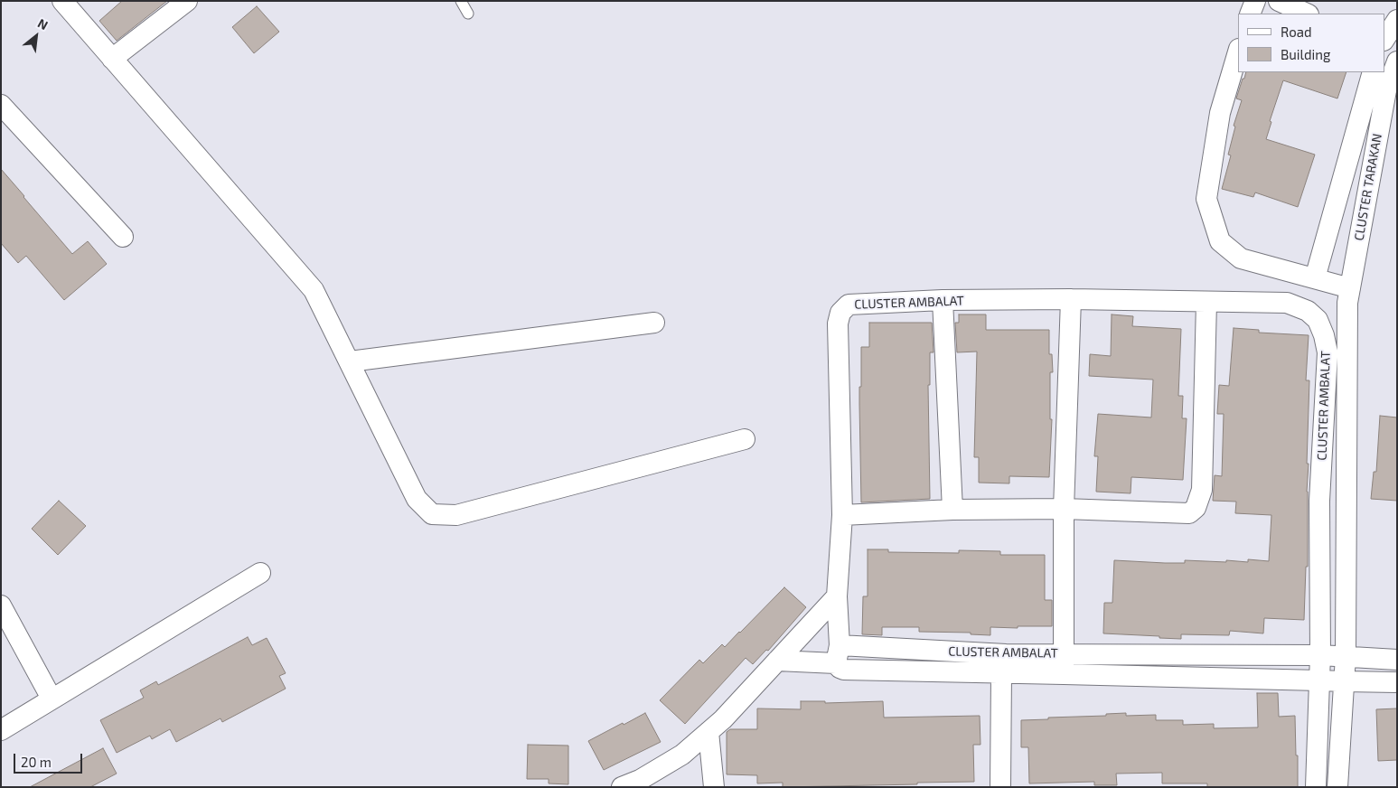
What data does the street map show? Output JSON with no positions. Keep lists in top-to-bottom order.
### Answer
{
  "streets": {
    "street": ["CLUSTER TARAKAN", "CLUSTER AMBALAT"]
  },
  "crossings": [
    ["CLUSTER TARAKAN", "CLUSTER AMBALAT"]
  ],
  "legend": ["Road", "Building"],
  "scale_bar": "20 m",
  "north": "top right"
}
